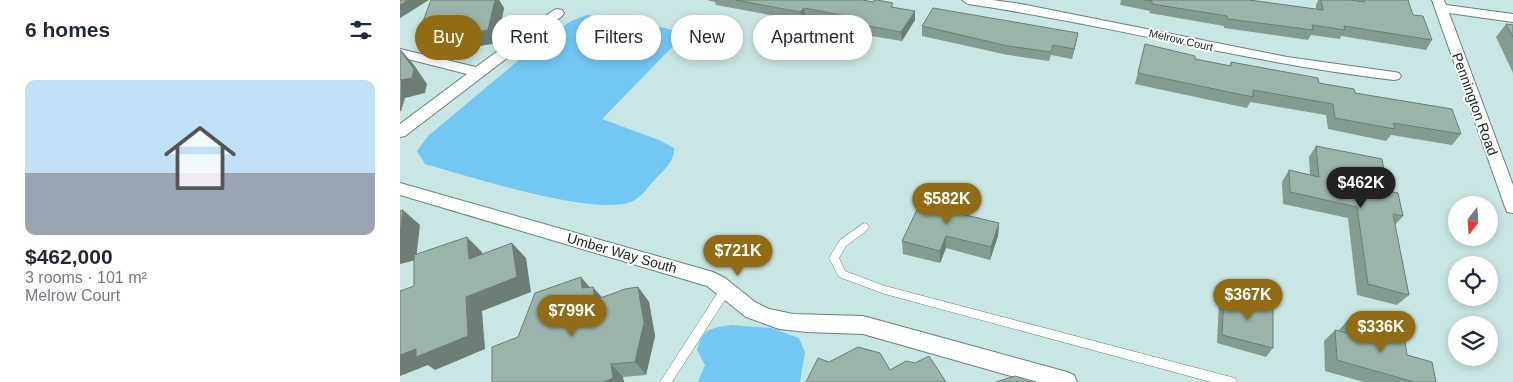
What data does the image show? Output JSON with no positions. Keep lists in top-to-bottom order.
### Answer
{
  "streets": {
    "street": ["Melrow Court", "Pennington Road", "Umber Way South"]
  },
  "north": "bottom",
  "page": {
    "heading": "6 homes",
    "chip": [
      "Buy",
      "Rent",
      "Filters",
      "New",
      "Apartment"
    ],
    "list": [
      {
        "name": "$462,000",
        "note": "3 rooms · 101 m² · Melrow Court"
      }
    ],
    "price": [
      "$462K",
      "$582K",
      "$721K",
      "$367K",
      "$799K",
      "$336K"
    ]
  }
}
